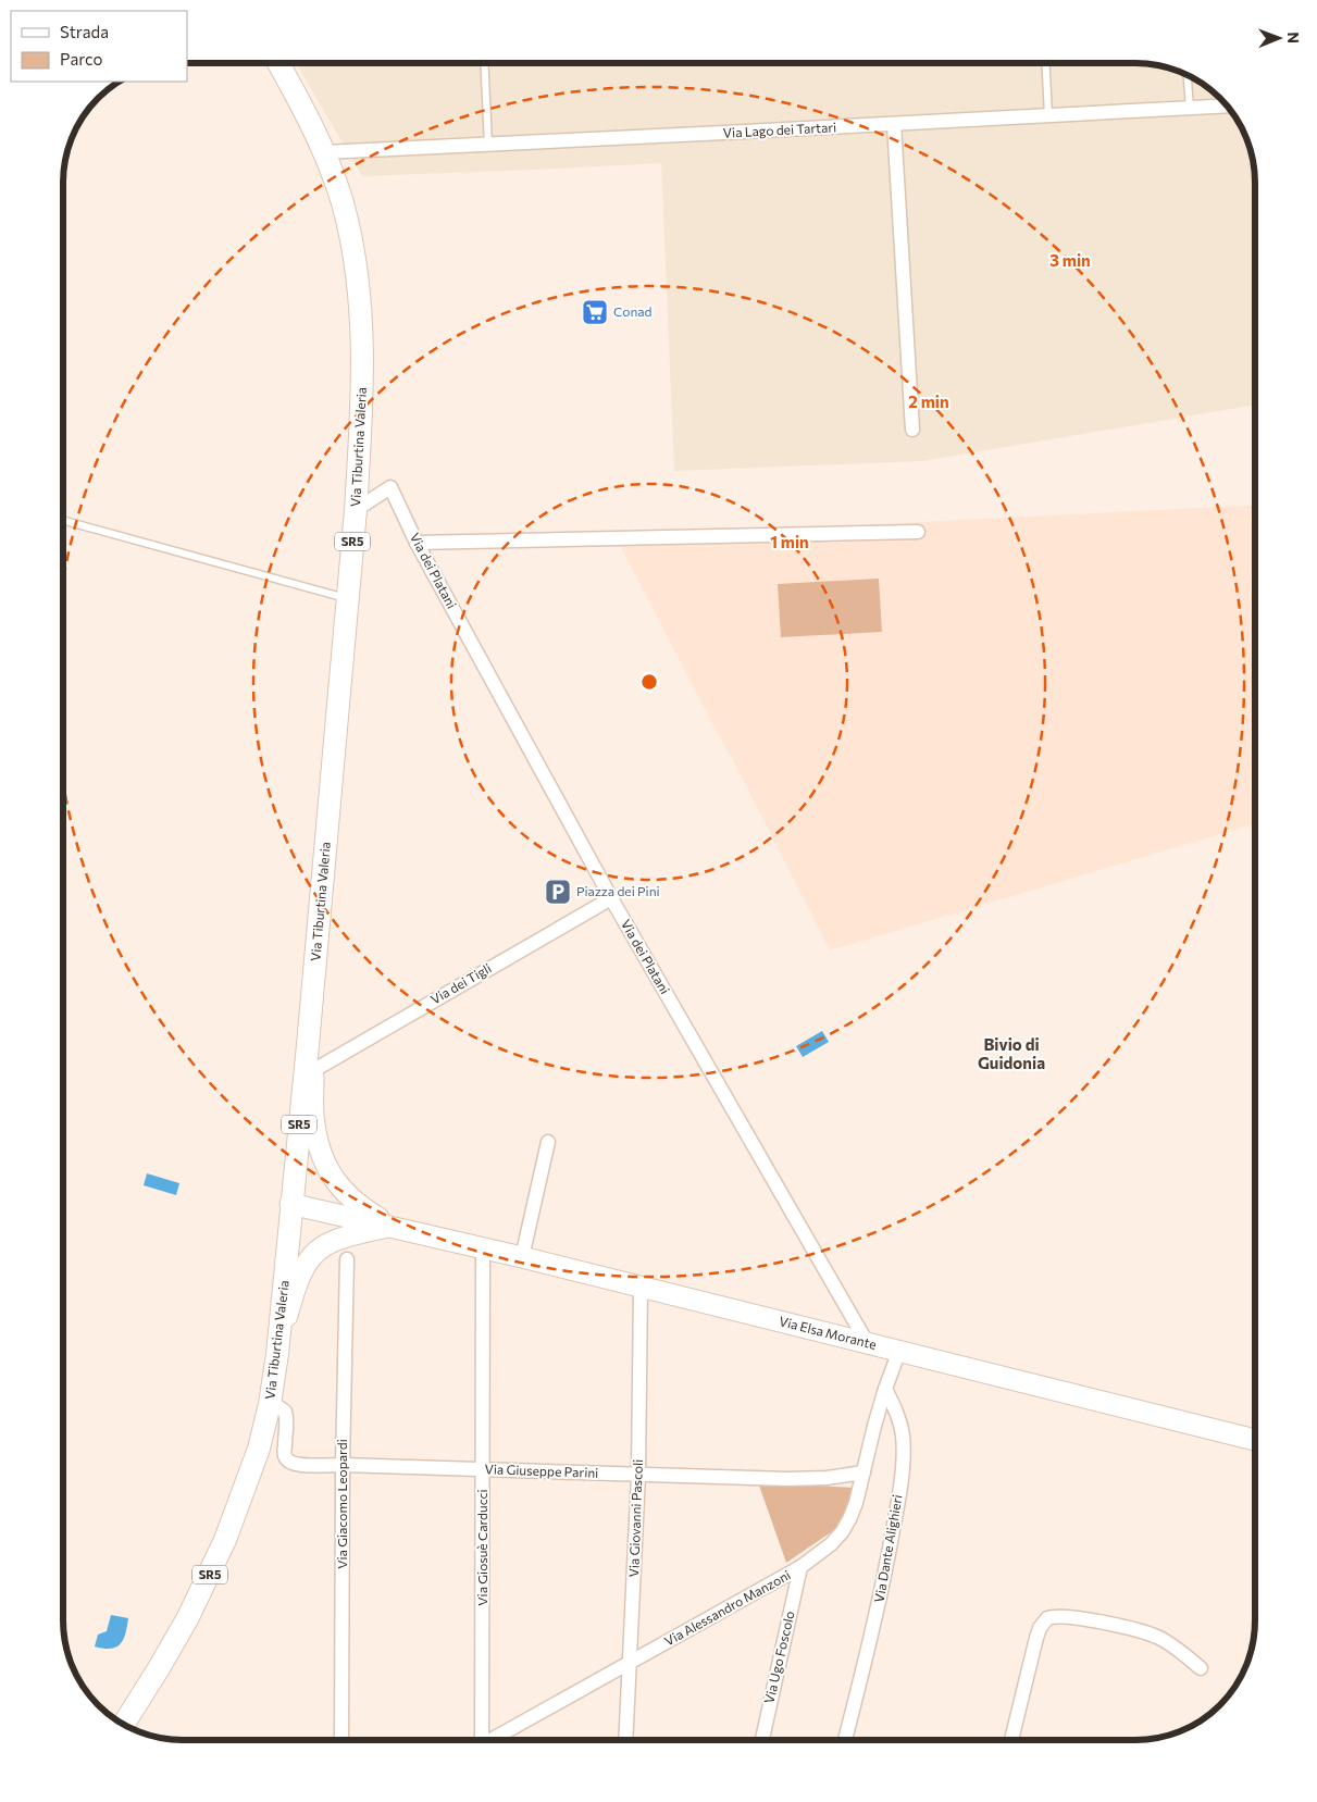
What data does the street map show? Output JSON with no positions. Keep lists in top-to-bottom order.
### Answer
{
  "streets": {
    "main road": ["Via Tiburtina Valeria", "SR5"],
    "street": [
      "Via Lago dei Tartari",
      "Via dei Platani",
      "Via dei Tigli",
      "Via Elsa Morante",
      "Via Giuseppe Parini",
      "Via Giacomo Leopardi",
      "Via Giovanni Pascoli",
      "Via Giosuè Carducci",
      "Via Dante Alighieri",
      "Via Alessandro Manzoni",
      "Via Ugo Foscolo"
    ]
  },
  "crossings": [
    ["Via Lago dei Tartari", "Via Tiburtina Valeria"],
    ["Via Tiburtina Valeria", "Via dei Platani"],
    ["Via Tiburtina Valeria", "Via Elsa Morante"],
    ["Via Tiburtina Valeria", "Via Giuseppe Parini"],
    ["Via dei Platani", "Via dei Tigli"],
    ["Via dei Platani", "Via Elsa Morante"],
    ["Via dei Tigli", "Via Elsa Morante"],
    ["Via Elsa Morante", "Via Giovanni Pascoli"],
    ["Via Elsa Morante", "Via Giosuè Carducci"],
    ["Via Giuseppe Parini", "Via Giacomo Leopardi"],
    ["Via Giuseppe Parini", "Via Giovanni Pascoli"],
    ["Via Giuseppe Parini", "Via Giosuè Carducci"],
    ["Via Giuseppe Parini", "Via Alessandro Manzoni"],
    ["Via Giovanni Pascoli", "Via Alessandro Manzoni"],
    ["Via Dante Alighieri", "Via Alessandro Manzoni"],
    ["Via Alessandro Manzoni", "Via Ugo Foscolo"]
  ],
  "districts": ["Bivio di Guidonia"],
  "places": {
    "supermarket": ["Conad"],
    "parking": ["Piazza dei Pini"]
  },
  "legend": ["Strada", "Parco"],
  "north": "right",
  "rings": ["3 min", "2 min", "1 min"]
}
